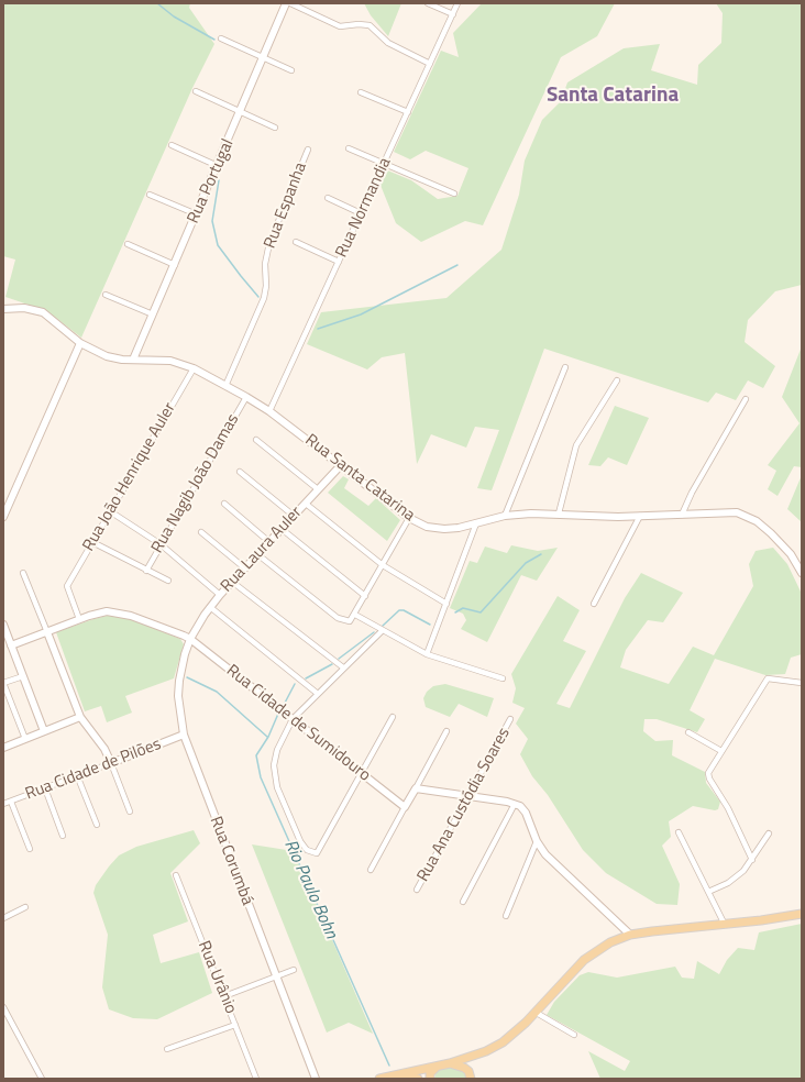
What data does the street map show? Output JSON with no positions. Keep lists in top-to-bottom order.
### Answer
{
  "streets": {
    "street": [
      "Rua Portugal",
      "Rua Espanha",
      "Rua Normandia",
      "Rua João Henrique Auler",
      "Rua Santa Catarina",
      "Rua Nagib João Damas",
      "Rua Laura Auler",
      "Rua Cidade de Sumidouro",
      "Rua Cidade de Pilões",
      "Rua Ana Custódia Soares",
      "Rua Corumbá",
      "Rua Urânio"
    ]
  },
  "crossings": [
    ["Rua Portugal", "Rua Santa Catarina"],
    ["Rua Espanha", "Rua Santa Catarina"],
    ["Rua Normandia", "Rua Santa Catarina"],
    ["Rua João Henrique Auler", "Rua Santa Catarina"],
    ["Rua João Henrique Auler", "Rua Cidade de Sumidouro"],
    ["Rua Santa Catarina", "Rua Nagib João Damas"],
    ["Rua Santa Catarina", "Rua Laura Auler"],
    ["Rua Laura Auler", "Rua Cidade de Sumidouro"],
    ["Rua Laura Auler", "Rua Corumbá"],
    ["Rua Cidade de Sumidouro", "Rua Corumbá"],
    ["Rua Cidade de Pilões", "Rua Corumbá"]
  ],
  "districts": ["Santa Catarina"],
  "water": ["Rio Paulo Bohn"]
}
